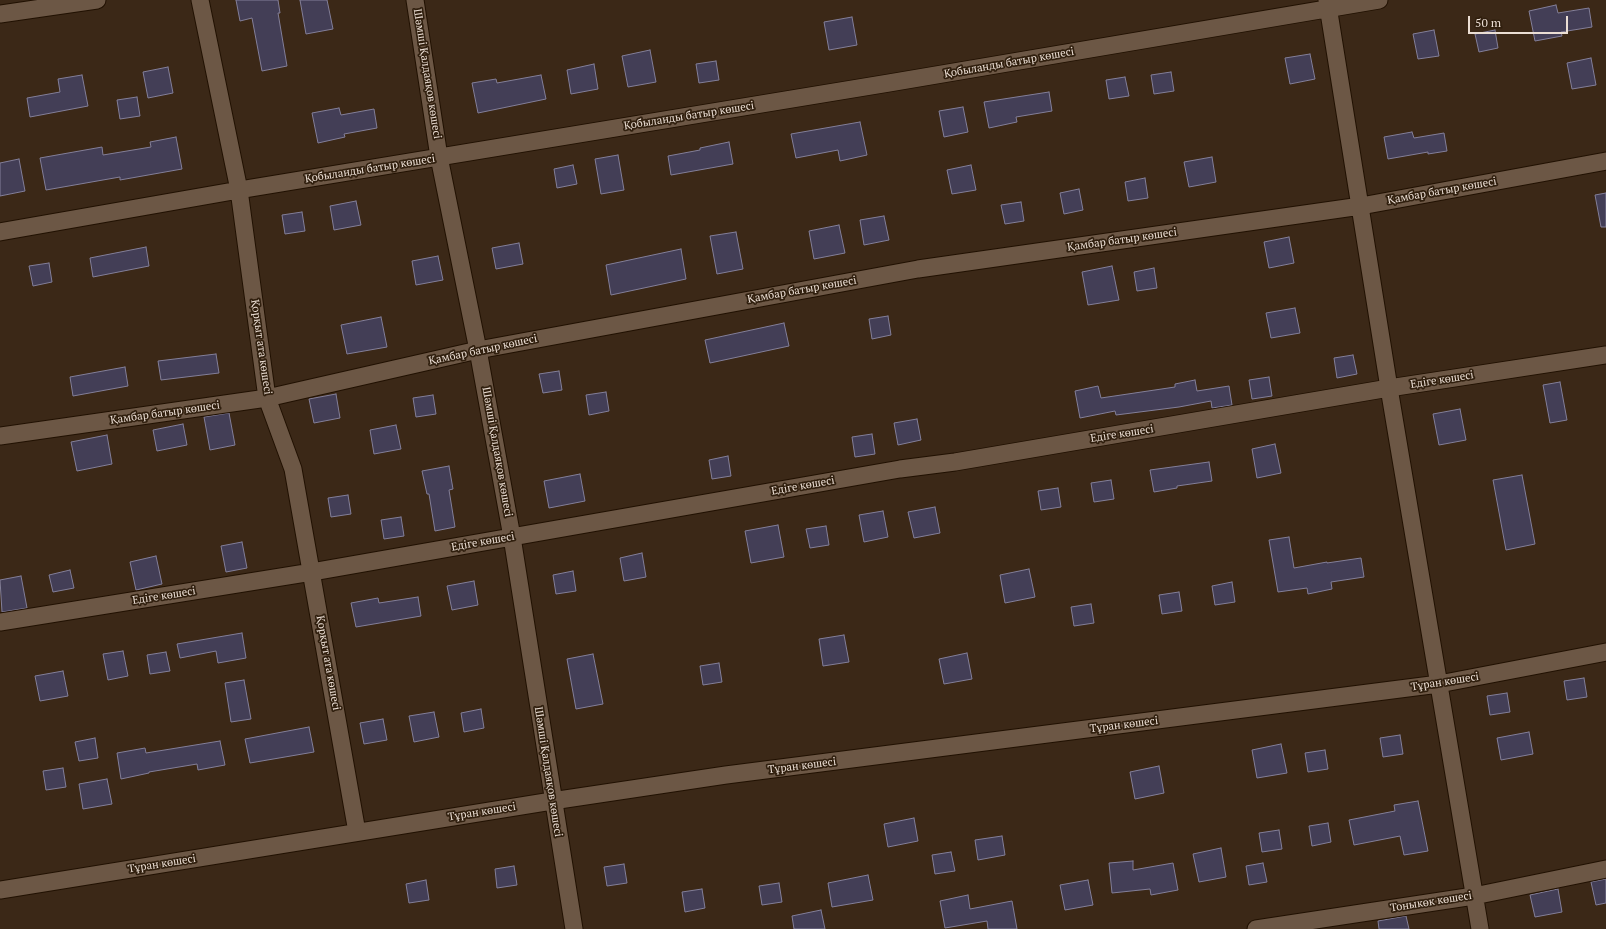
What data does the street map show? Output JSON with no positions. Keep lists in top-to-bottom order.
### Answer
{
  "streets": {
    "street": [
      "Қобыланды батыр көшесі",
      "Шәмші Қалдаяқов көшесі",
      "Қамбар батыр көшесі",
      "Қорқыт ата көшесі",
      "Едіге көшесі",
      "Тұран көшесі",
      "Тоныкөк көшесі"
    ]
  },
  "crossings": [
    ["Қобыланды батыр көшесі", "Шәмші Қалдаяқов көшесі"],
    ["Қобыланды батыр көшесі", "Қорқыт ата көшесі"],
    ["Шәмші Қалдаяқов көшесі", "Қамбар батыр көшесі"],
    ["Шәмші Қалдаяқов көшесі", "Едіге көшесі"],
    ["Шәмші Қалдаяқов көшесі", "Тұран көшесі"],
    ["Қамбар батыр көшесі", "Қорқыт ата көшесі"],
    ["Қорқыт ата көшесі", "Едіге көшесі"],
    ["Қорқыт ата көшесі", "Тұран көшесі"]
  ],
  "scale_bar": "50 m"
}
